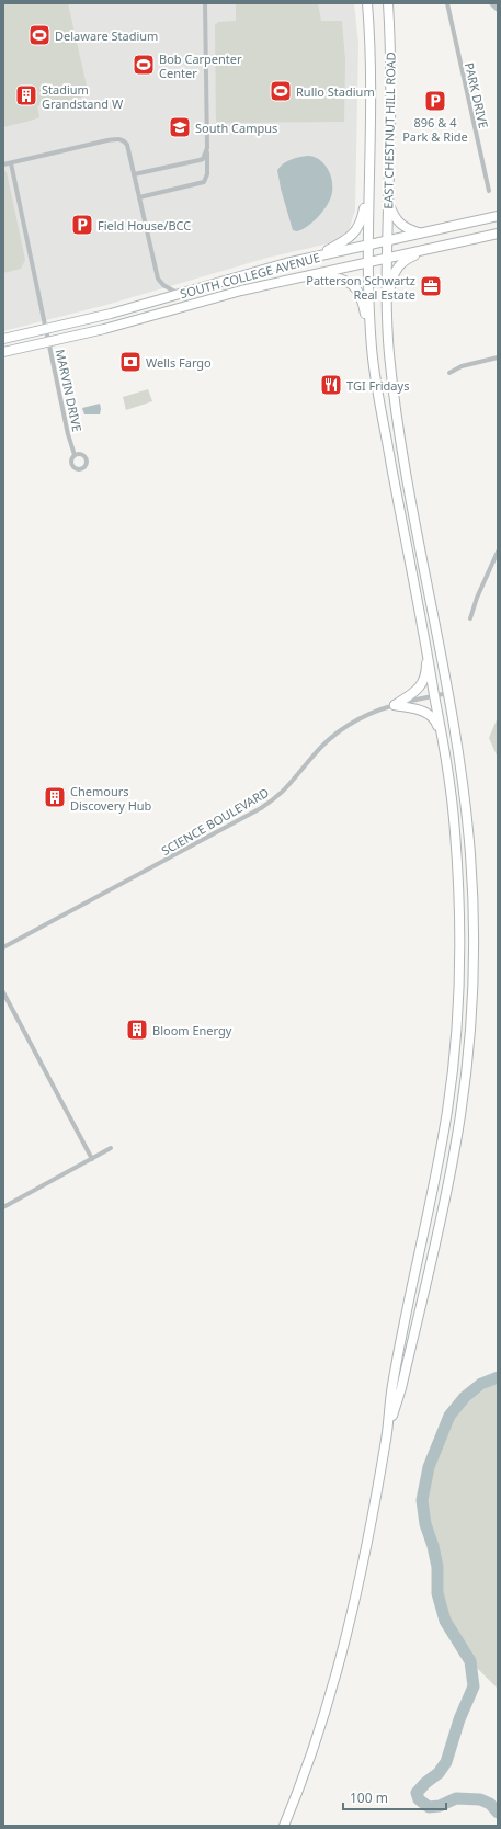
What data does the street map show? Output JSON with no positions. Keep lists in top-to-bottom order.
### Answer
{
  "streets": {
    "main road": ["EAST CHESTNUT HILL ROAD", "SOUTH COLLEGE AVENUE"],
    "street": ["PARK DRIVE", "MARVIN DRIVE", "SCIENCE BOULEVARD"]
  },
  "crossings": [
    ["EAST CHESTNUT HILL ROAD", "SOUTH COLLEGE AVENUE"],
    ["SOUTH COLLEGE AVENUE", "MARVIN DRIVE"]
  ],
  "places": {
    "sports": ["Delaware Stadium", "Bob Carpenter Center", "Rullo Stadium"],
    "building": ["Stadium Grandstand W", "Chemours Discovery Hub", "Bloom Energy"],
    "parking": ["896 & 4 Park & Ride", "Field House/BCC"],
    "school or university": ["South Campus"],
    "office": ["Patterson Schwartz Real Estate"],
    "bank": ["Wells Fargo"],
    "restaurant": ["TGI Fridays"]
  },
  "scale_bar": "100 m"
}
